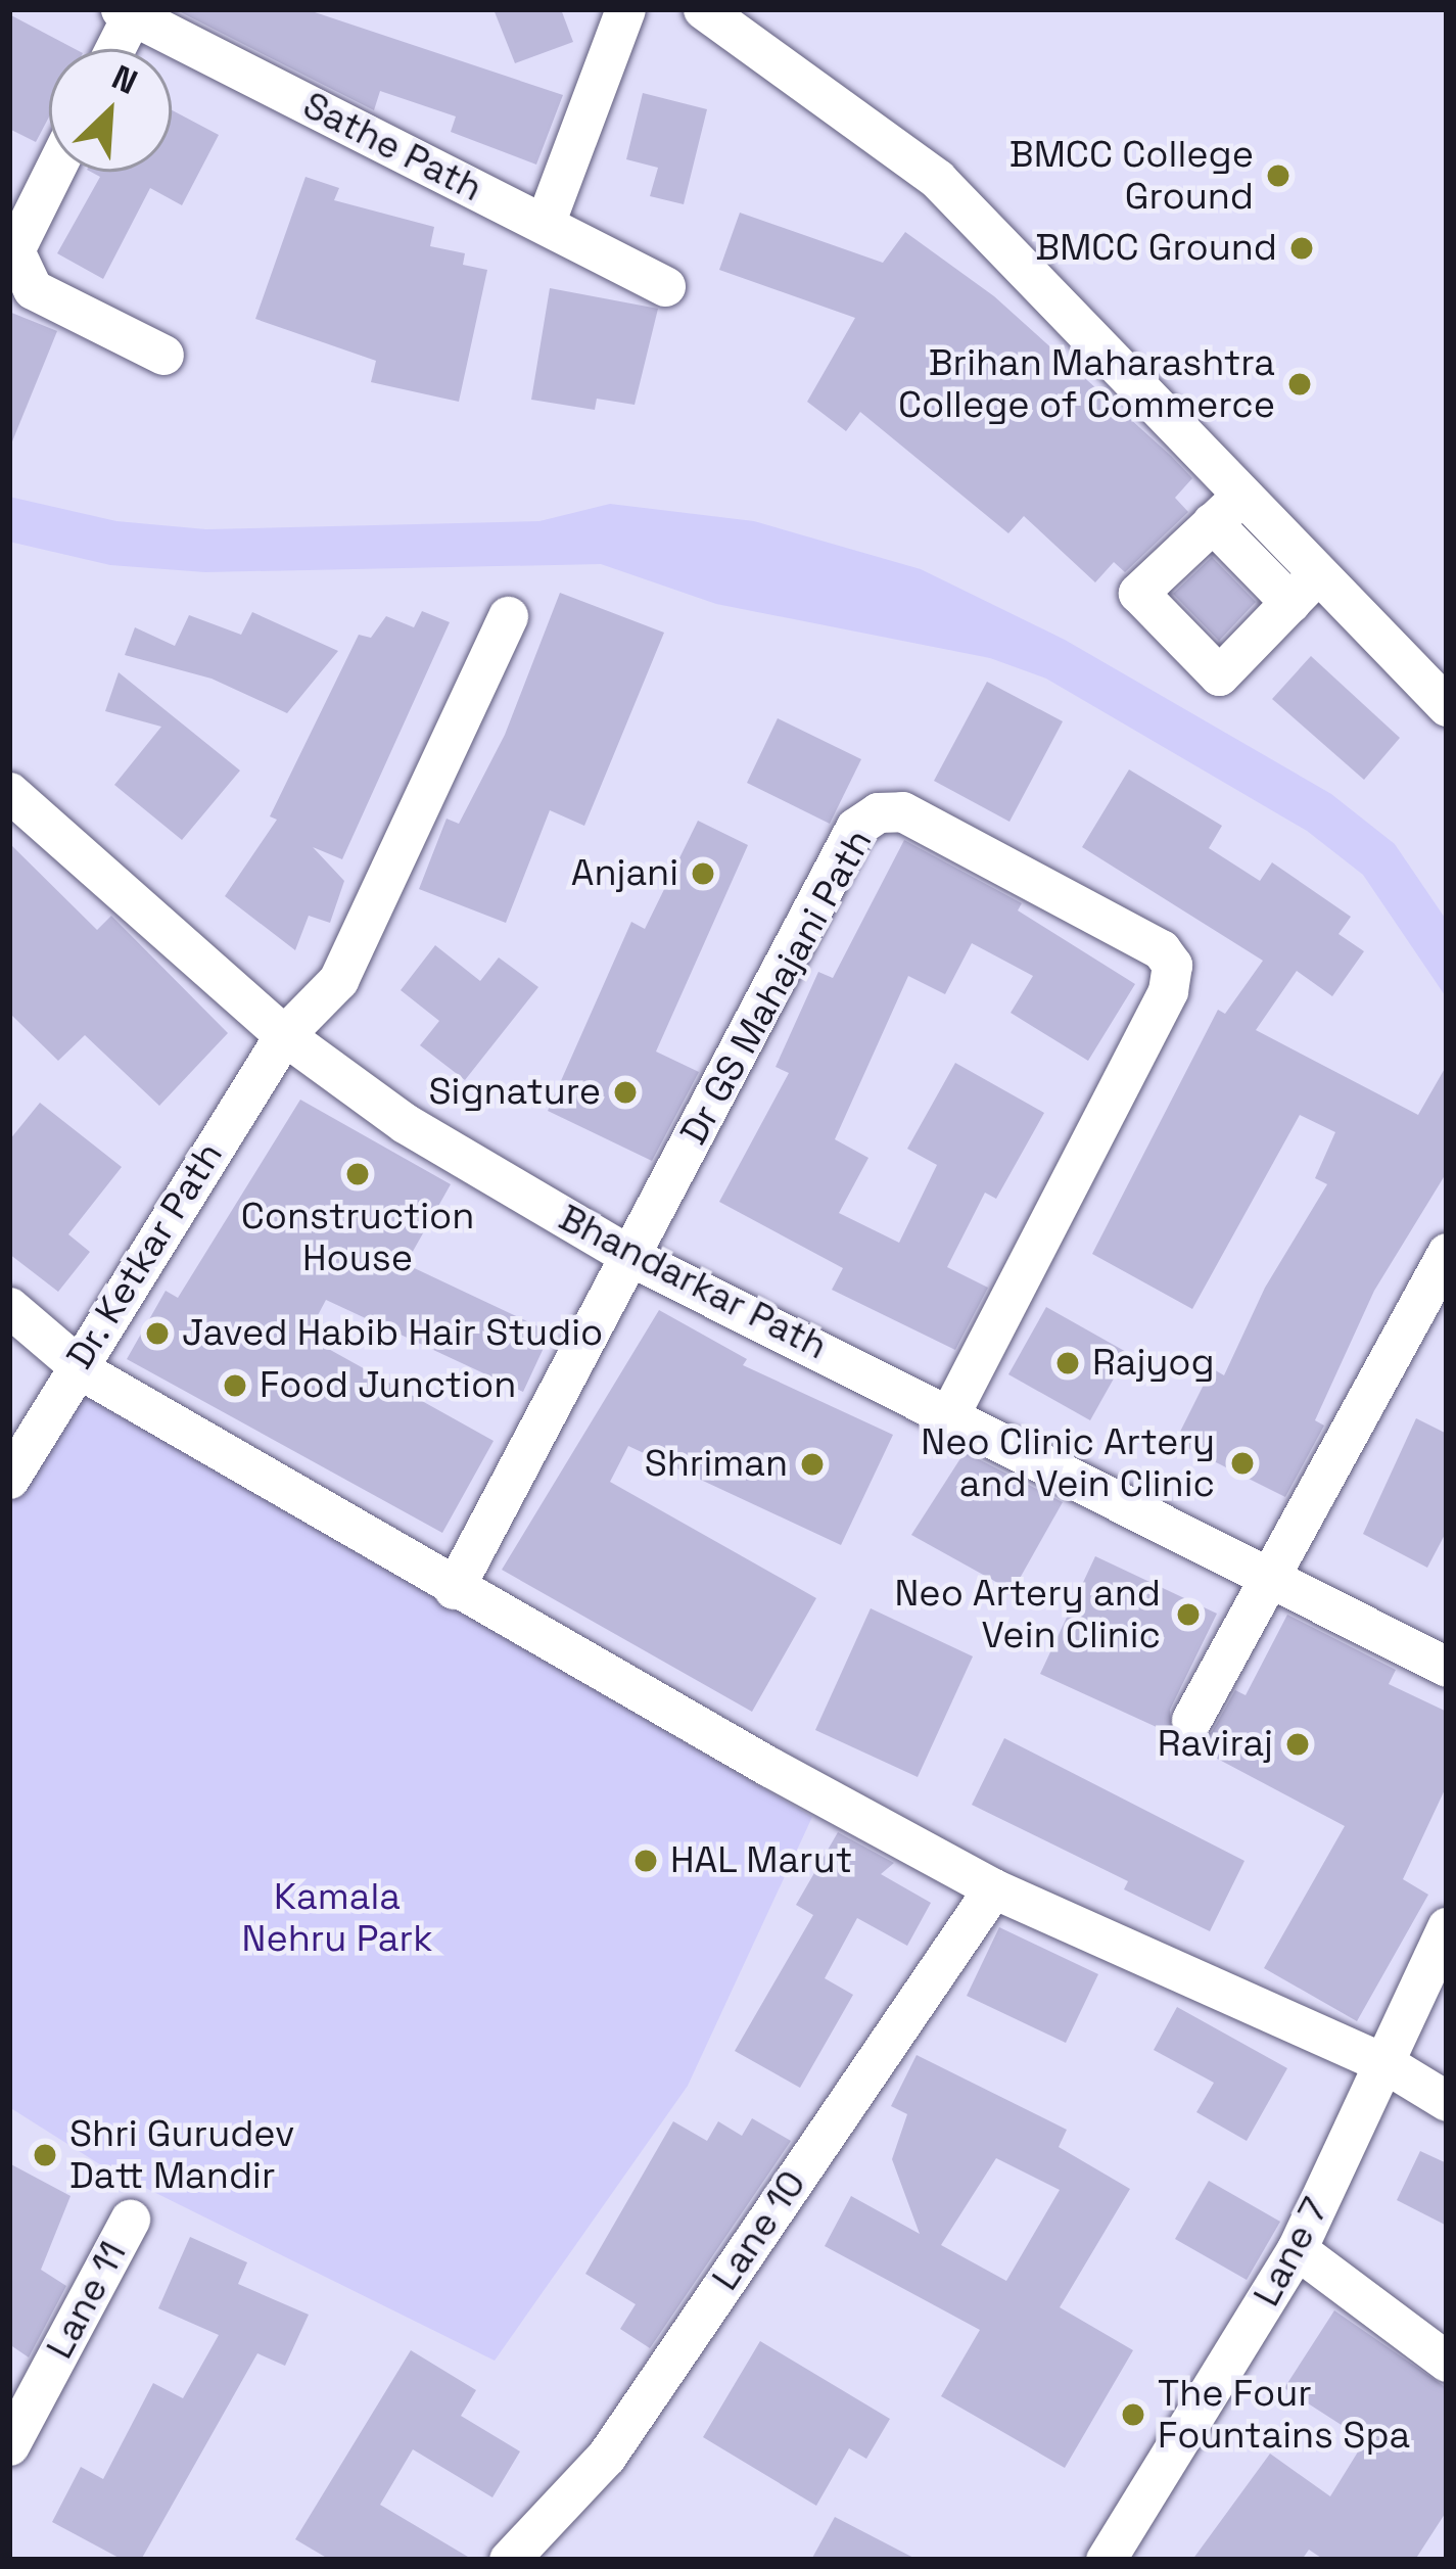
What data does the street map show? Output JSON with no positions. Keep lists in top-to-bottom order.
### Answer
{
  "streets": {
    "street": [
      "Sathe Path",
      "Dr GS Mahajani Path",
      "Dr. Ketkar Path",
      "Bhandarkar Path",
      "Lane 10",
      "Lane 7",
      "Lane 11"
    ]
  },
  "crossings": [
    ["Dr GS Mahajani Path", "Bhandarkar Path"],
    ["Dr. Ketkar Path", "Bhandarkar Path"]
  ],
  "parks": ["Kamala Nehru Park"],
  "places": [
    "BMCC College Ground",
    "BMCC Ground",
    "Brihan Maharashtra College of Commerce",
    "Anjani",
    "Signature",
    "Construction House",
    "Javed Habib Hair Studio",
    "Rajyog",
    "Food Junction",
    "Neo Clinic Artery and Vein Clinic",
    "Shriman",
    "Neo Artery and Vein Clinic",
    "Raviraj",
    "HAL Marut",
    "Shri Gurudev Datt Mandir",
    "The Four Fountains Spa"
  ],
  "north": "top right"
}
